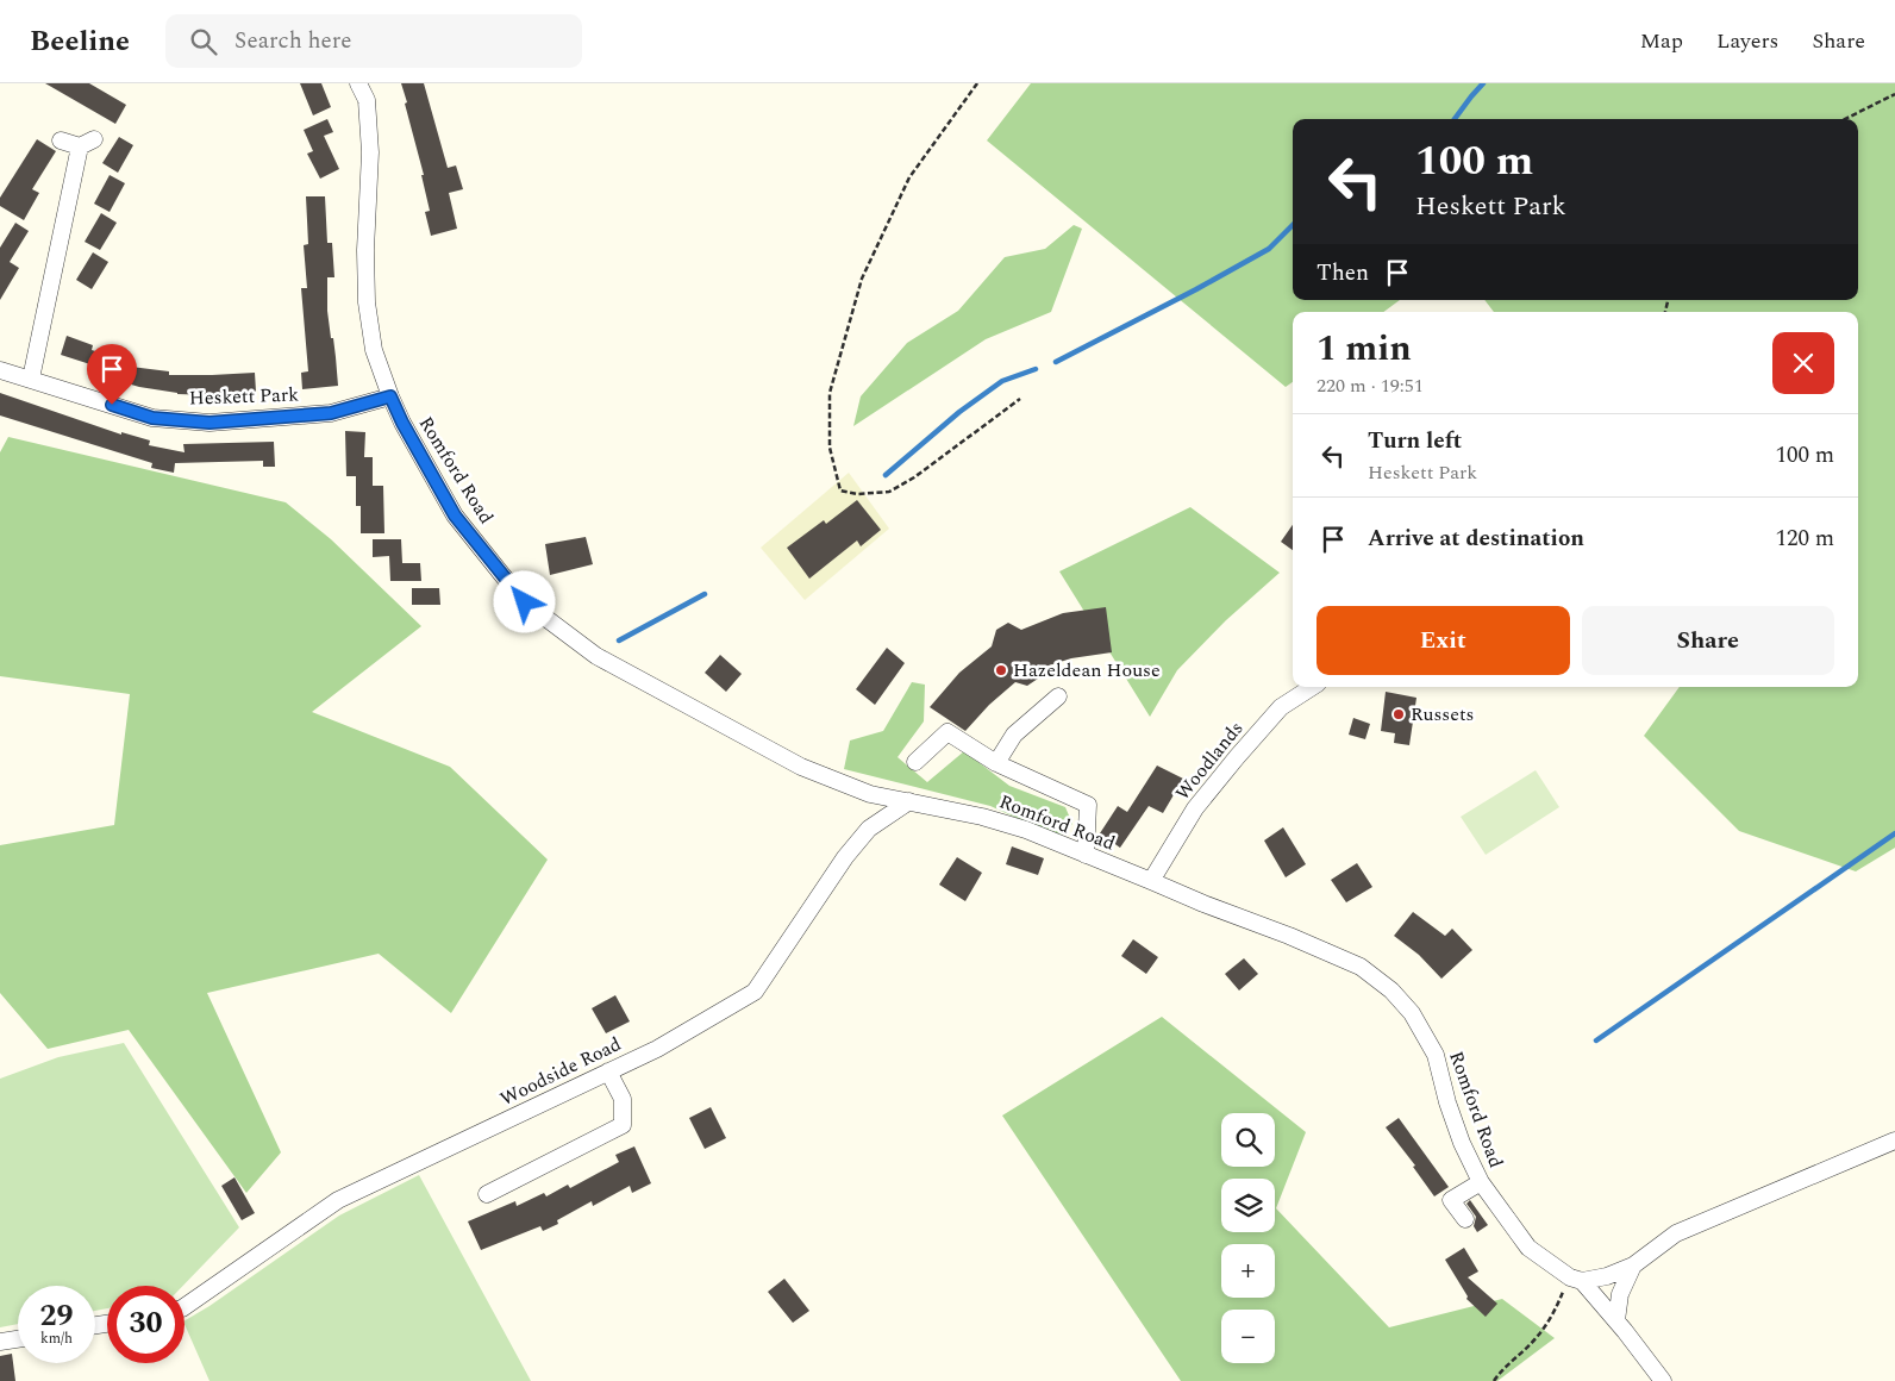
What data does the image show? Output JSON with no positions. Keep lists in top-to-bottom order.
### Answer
{
  "streets": {
    "street": [
      "Heskett Park",
      "Romford Road",
      "Woodlands",
      "Woodside Road"
    ]
  },
  "crossings": [
    ["Heskett Park", "Romford Road"],
    ["Romford Road", "Woodlands"],
    ["Romford Road", "Woodside Road"]
  ],
  "places": ["Hazeldean House", "Russets"],
  "page": {
    "header": "Beeline",
    "search": "Search here",
    "nav": ["Map", "Layers", "Share"],
    "turn": ["100 m", "Heskett Park"],
    "then": "Then",
    "heading": ["1 min", "220 m · 19:51"],
    "list": [
      {
        "name": "Turn left",
        "note": "Heskett Park",
        "value": "100 m"
      },
      {
        "name": "Arrive at destination",
        "value": "120 m"
      }
    ],
    "buttons": ["Exit", "Share"],
    "map_buttons": ["+", "−"],
    "speed": "29 km/h",
    "limit": "30"
  }
}
